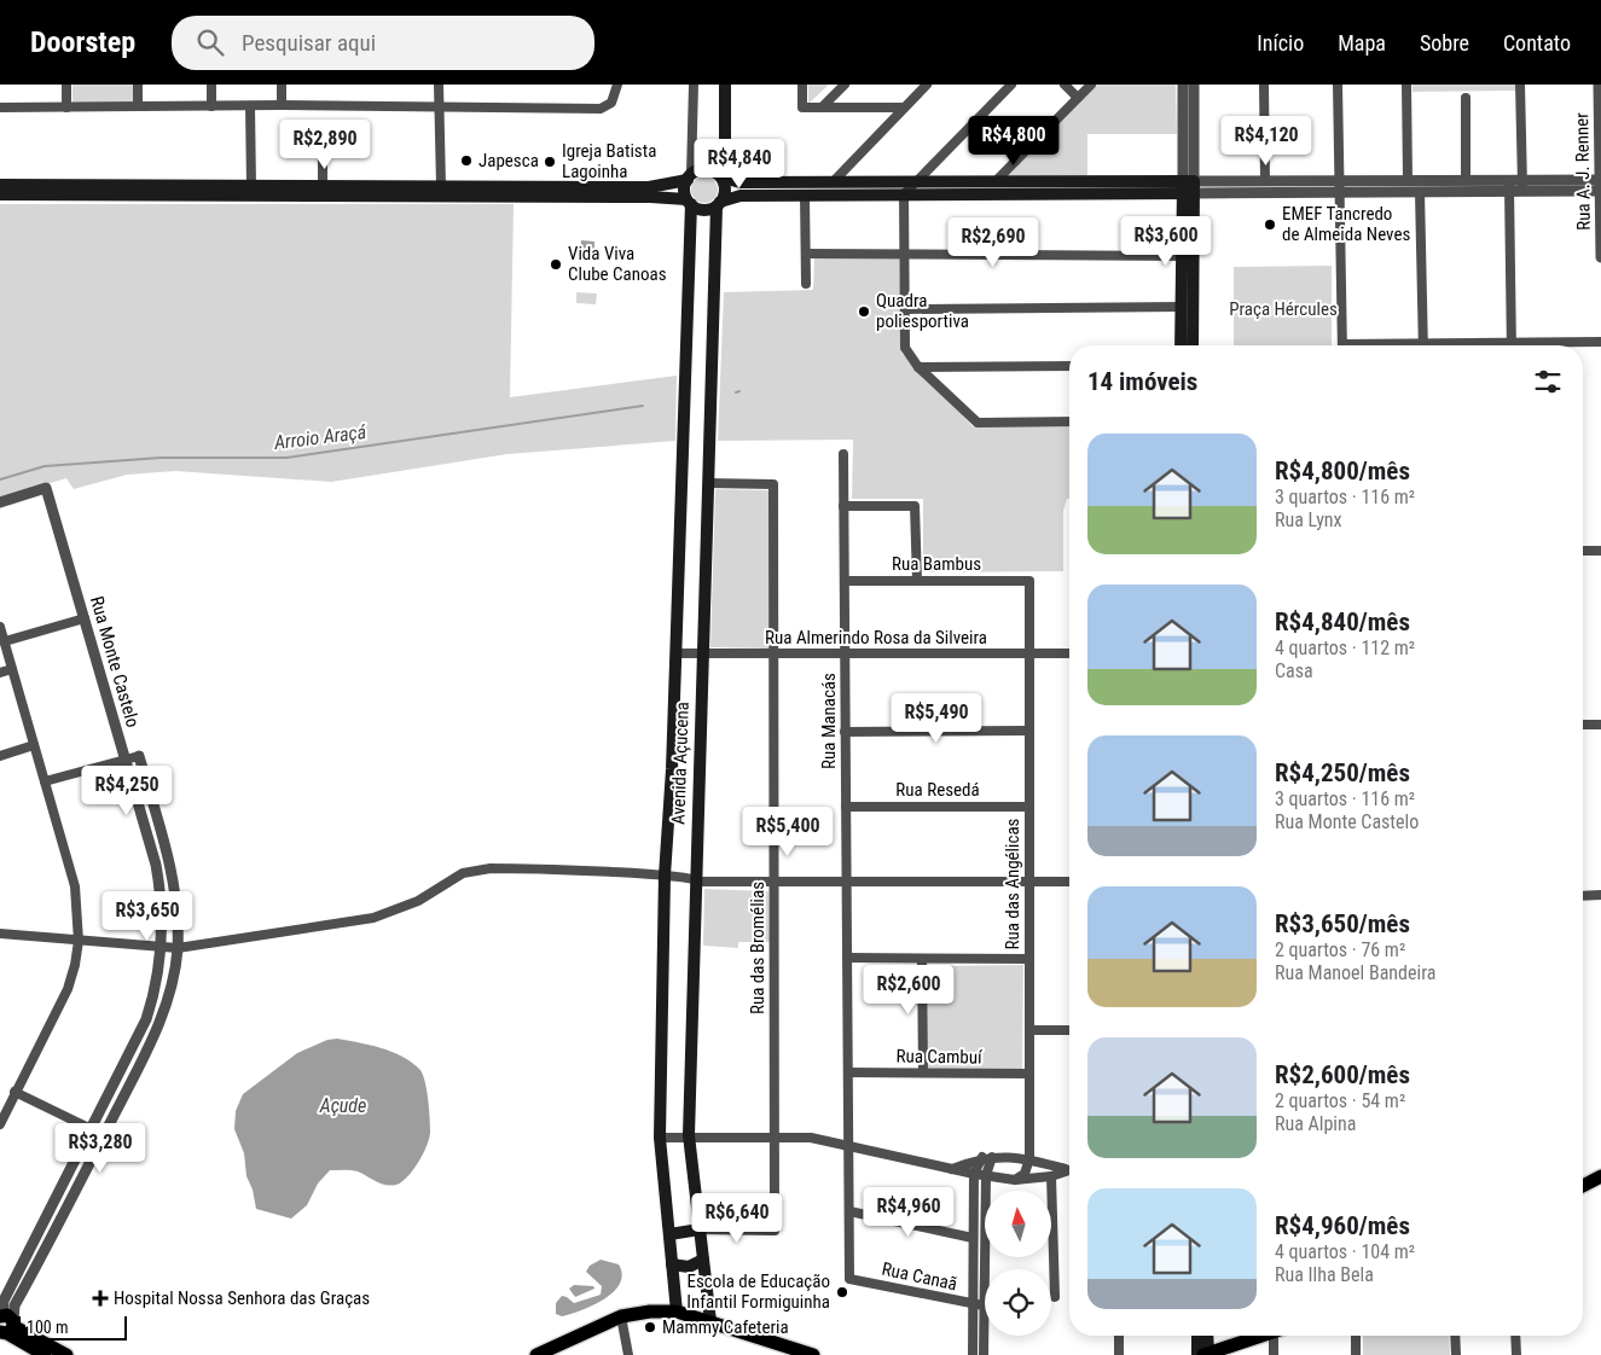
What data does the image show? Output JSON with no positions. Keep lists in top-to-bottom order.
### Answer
{
  "streets": {
    "main road": ["Avenida Açucena"],
    "street": [
      "Rua A. J. Renner",
      "Rua Bambus",
      "Rua Almerindo Rosa da Silveira",
      "Rua Monte Castelo",
      "Rua Manacás",
      "Rua Resedá",
      "Rua das Angélicas",
      "Rua das Bromélias",
      "Rua Cambuí",
      "Rua Canaã"
    ]
  },
  "crossings": [
    ["Rua Bambus", "Rua Manacás"],
    ["Rua Bambus", "Rua das Angélicas"],
    ["Rua Almerindo Rosa da Silveira", "Rua Manacás"],
    ["Rua Almerindo Rosa da Silveira", "Avenida Açucena"],
    ["Rua Almerindo Rosa da Silveira", "Rua das Angélicas"],
    ["Rua Almerindo Rosa da Silveira", "Rua das Bromélias"],
    ["Rua Manacás", "Rua Resedá"],
    ["Rua Manacás", "Rua Cambuí"],
    ["Rua Manacás", "Rua Canaã"],
    ["Avenida Açucena", "Rua das Bromélias"],
    ["Rua Resedá", "Rua das Angélicas"],
    ["Rua das Angélicas", "Rua Cambuí"]
  ],
  "water": ["Arroio Araçá", "Açude"],
  "parks": ["Praça Hércules"],
  "places": {
    "other": [
      "Japesca",
      "Igreja Batista Lagoinha",
      "EMEF Tancredo de Almeida Neves",
      "Vida Viva Clube Canoas",
      "Quadra poliesportiva",
      "Escola de Educação Infantil Formiguinha",
      "Mammy Cafeteria"
    ],
    "health": ["Hospital Nossa Senhora das Graças"]
  },
  "scale_bar": "100 m",
  "north": "top",
  "page": {
    "header": "Doorstep",
    "search": "Pesquisar aqui",
    "nav": [
      "Início",
      "Mapa",
      "Sobre",
      "Contato"
    ],
    "price": [
      "R$4,800",
      "R$4,120",
      "R$2,890",
      "R$4,840",
      "R$3,600",
      "R$2,690",
      "R$5,490",
      "R$4,250",
      "R$5,400",
      "R$3,650",
      "R$2,600",
      "R$3,280",
      "R$4,960",
      "R$6,640"
    ],
    "heading": "14 imóveis",
    "list": [
      {
        "name": "R$4,800/mês",
        "note": "3 quartos · 116 m² · Rua Lynx"
      },
      {
        "name": "R$4,840/mês",
        "note": "4 quartos · 112 m² · Casa"
      },
      {
        "name": "R$4,250/mês",
        "note": "3 quartos · 116 m² · Rua Monte Castelo"
      },
      {
        "name": "R$3,650/mês",
        "note": "2 quartos · 76 m² · Rua Manoel Bandeira"
      },
      {
        "name": "R$2,600/mês",
        "note": "2 quartos · 54 m² · Rua Alpina"
      },
      {
        "name": "R$4,960/mês",
        "note": "4 quartos · 104 m² · Rua Ilha Bela"
      }
    ],
    "scale": "100 m"
  }
}
